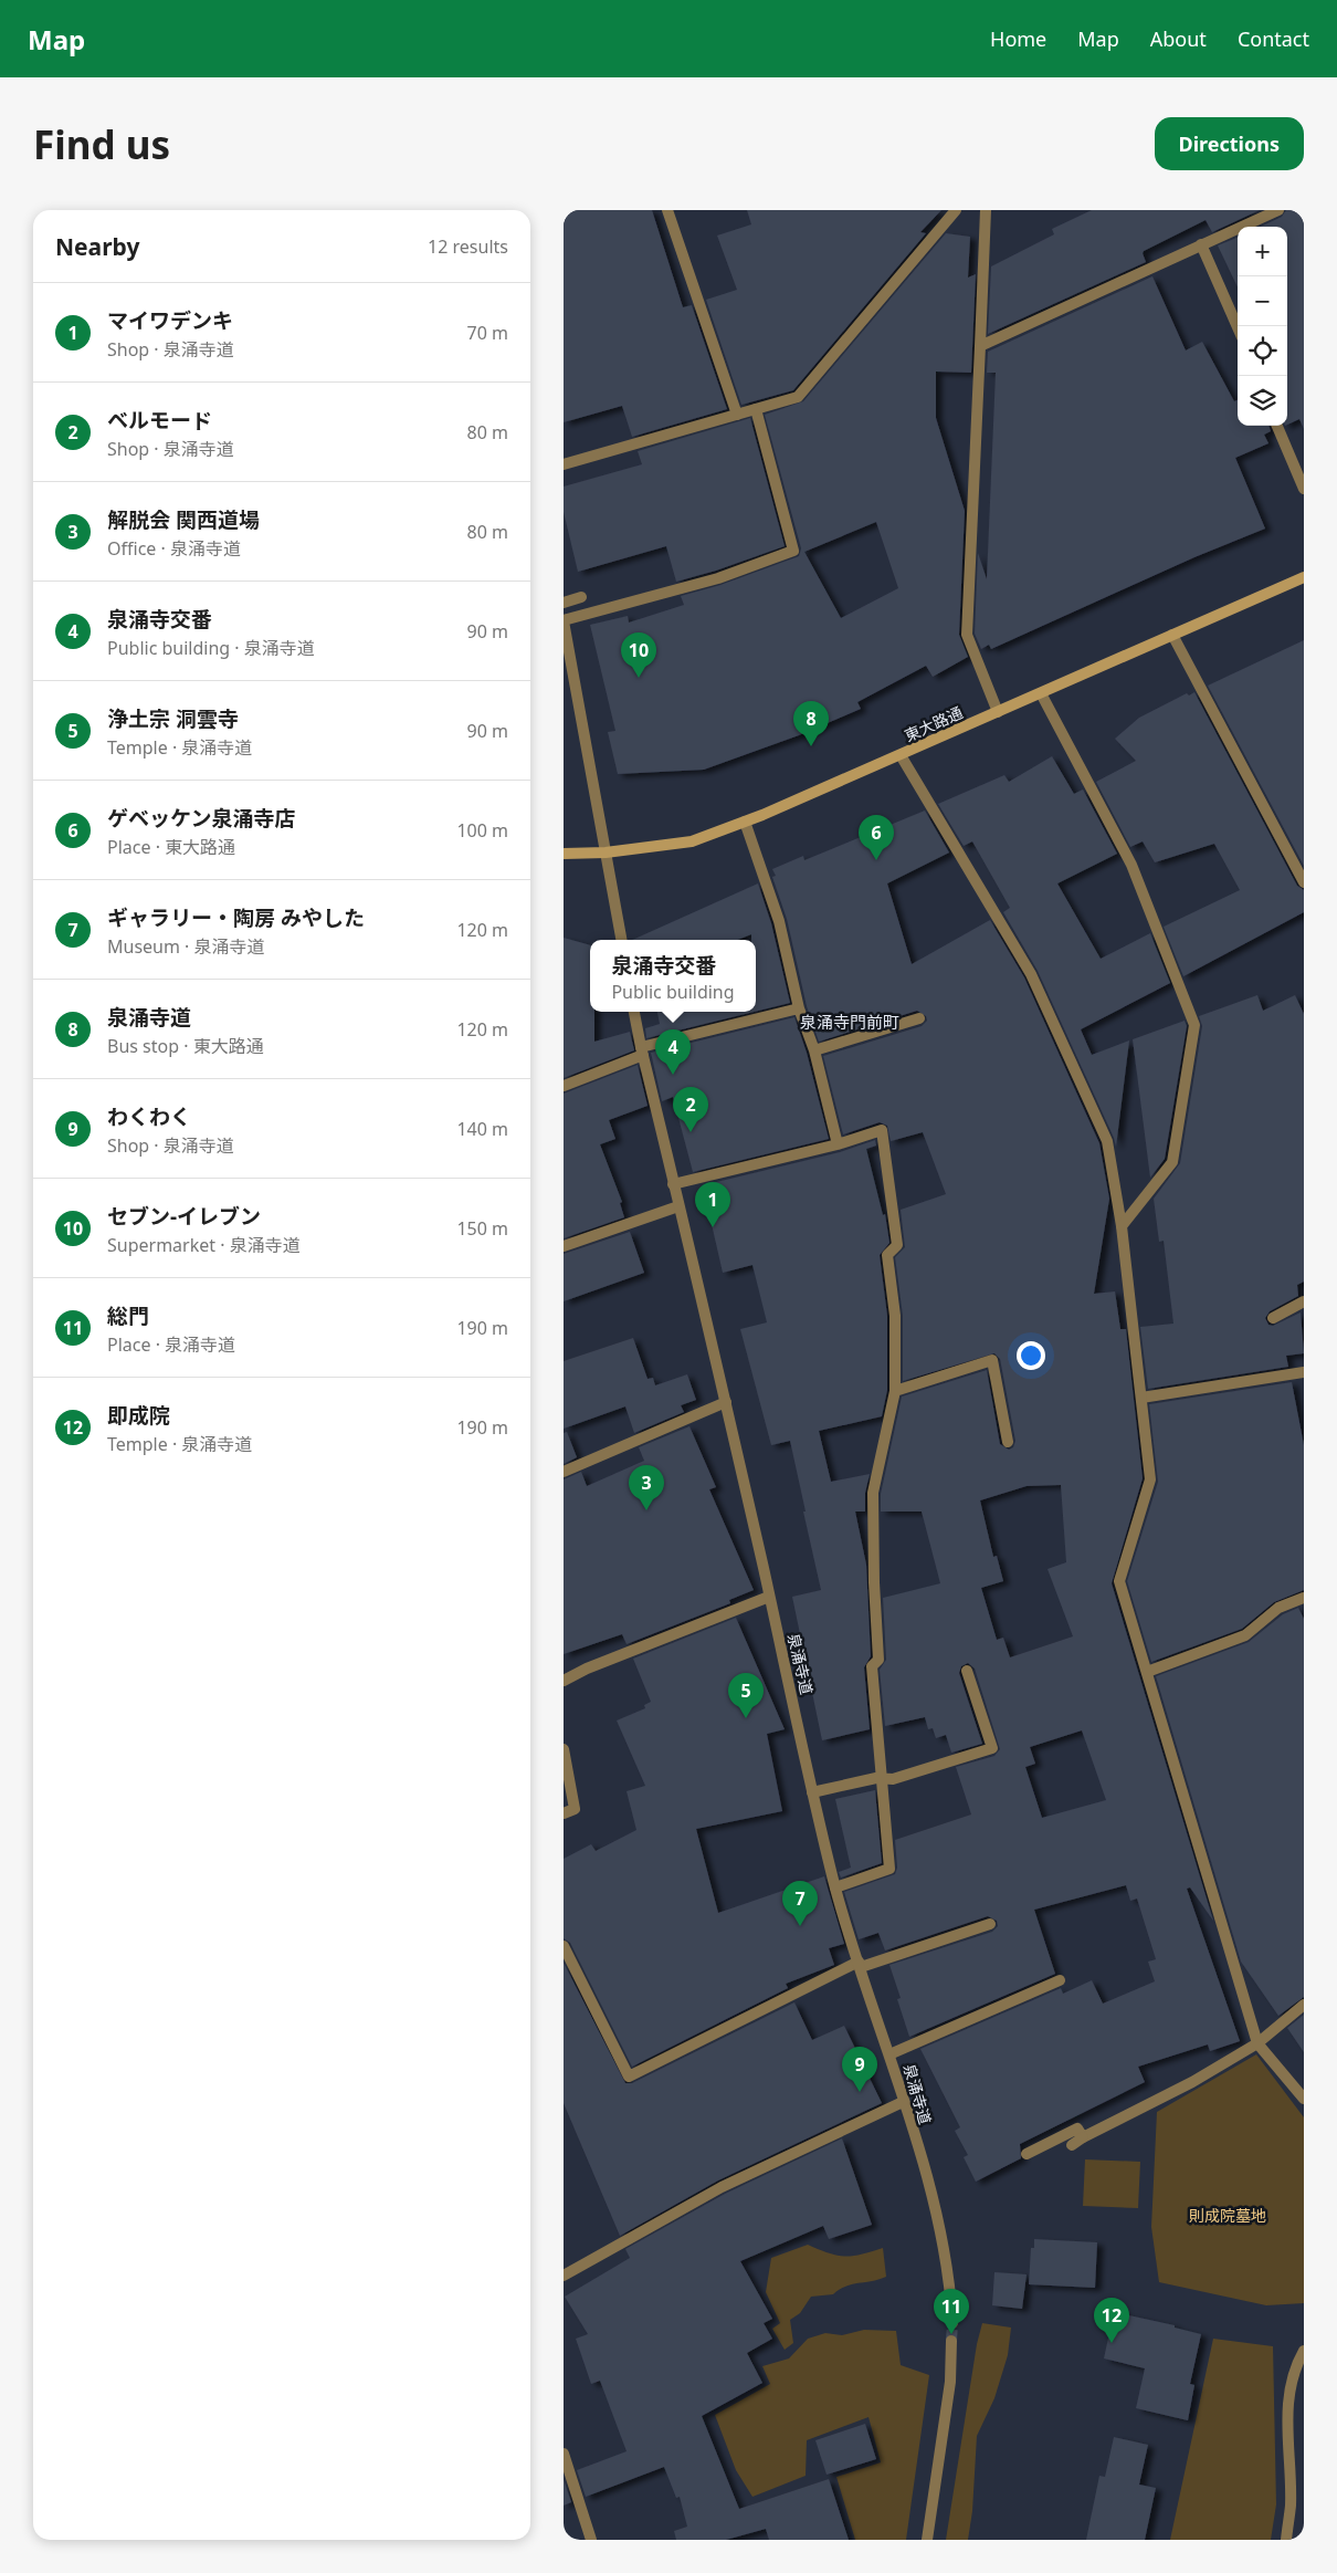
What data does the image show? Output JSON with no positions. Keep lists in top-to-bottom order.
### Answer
{
  "streets": {
    "main road": ["東大路通"],
    "street": ["泉涌寺道"]
  },
  "districts": ["泉涌寺門前町"],
  "parks": ["則成院墓地"],
  "page": {
    "header": "Map",
    "nav": [
      "Home",
      "Map",
      "About",
      "Contact"
    ],
    "buttons": "Directions",
    "title": "Find us",
    "heading": ["Nearby", "12 results"],
    "map_buttons": ["+", "−"],
    "list": [
      {
        "mark": "1",
        "name": "マイワデンキ",
        "note": "Shop · 泉涌寺道",
        "value": "70 m"
      },
      {
        "mark": "2",
        "name": "ベルモード",
        "note": "Shop · 泉涌寺道",
        "value": "80 m"
      },
      {
        "mark": "3",
        "name": "解脱会 関西道場",
        "note": "Office · 泉涌寺道",
        "value": "80 m"
      },
      {
        "mark": "4",
        "name": "泉涌寺交番",
        "note": "Public building · 泉涌寺道",
        "value": "90 m"
      },
      {
        "mark": "5",
        "name": "浄土宗 洞雲寺",
        "note": "Temple · 泉涌寺道",
        "value": "90 m"
      },
      {
        "mark": "6",
        "name": "ゲベッケン泉涌寺店",
        "note": "Place · 東大路通",
        "value": "100 m"
      },
      {
        "mark": "7",
        "name": "ギャラリー・陶房 みやした",
        "note": "Museum · 泉涌寺道",
        "value": "120 m"
      },
      {
        "mark": "8",
        "name": "泉涌寺道",
        "note": "Bus stop · 東大路通",
        "value": "120 m"
      },
      {
        "mark": "9",
        "name": "わくわく",
        "note": "Shop · 泉涌寺道",
        "value": "140 m"
      },
      {
        "mark": "10",
        "name": "セブン-イレブン",
        "note": "Supermarket · 泉涌寺道",
        "value": "150 m"
      },
      {
        "mark": "11",
        "name": "総門",
        "note": "Place · 泉涌寺道",
        "value": "190 m"
      },
      {
        "mark": "12",
        "name": "即成院",
        "note": "Temple · 泉涌寺道",
        "value": "190 m"
      }
    ],
    "pins": [
      "10",
      "8",
      "6",
      "4",
      "2",
      "1",
      "3",
      "5",
      "7",
      "9",
      "11",
      "12"
    ],
    "popup": ["泉涌寺交番", "Public building"]
  }
}
